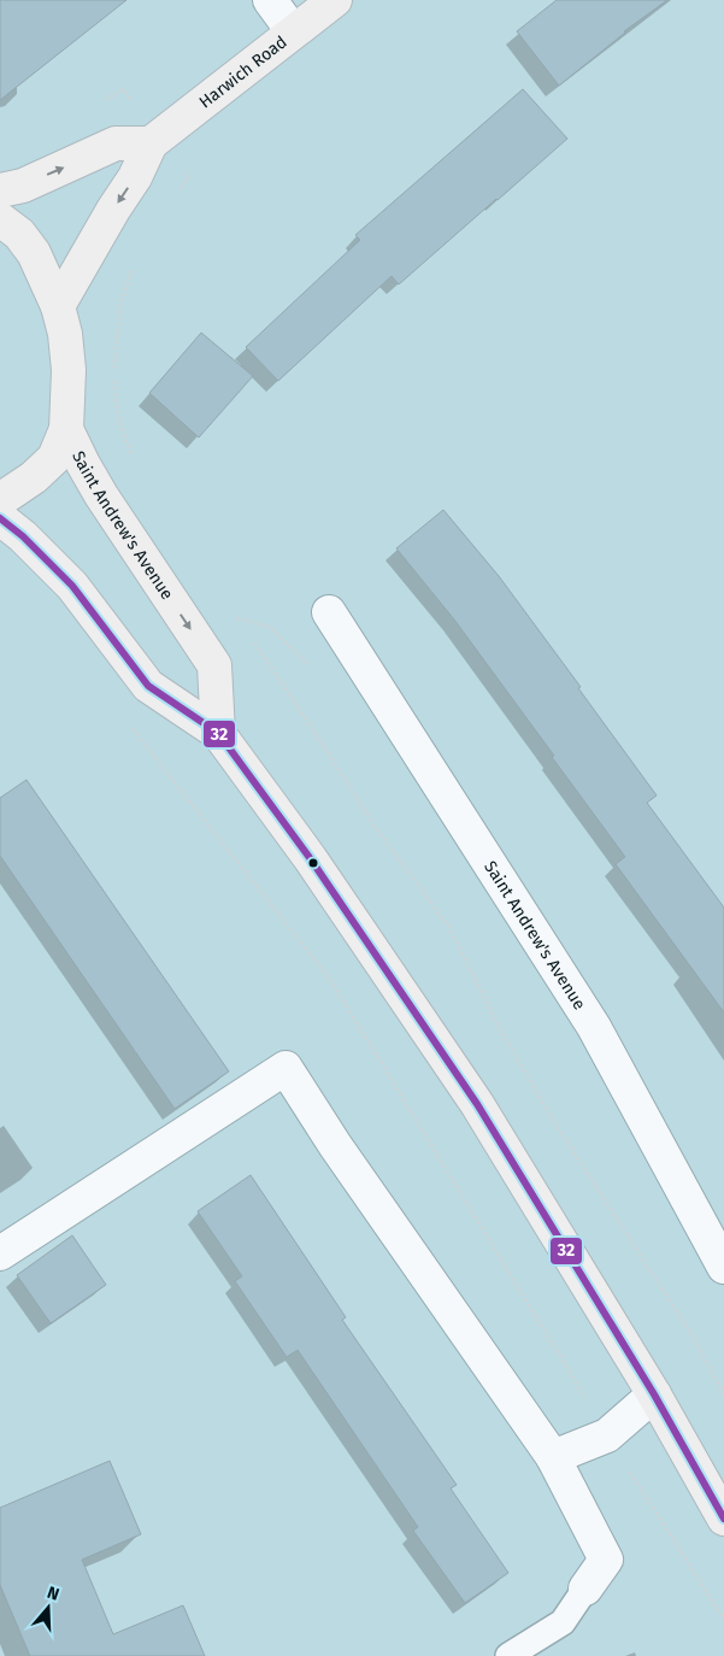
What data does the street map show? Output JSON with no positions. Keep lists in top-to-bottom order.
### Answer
{
  "streets": {
    "main road": ["Harwich Road", "Saint Andrew's Avenue"]
  },
  "crossings": [
    ["Harwich Road", "Saint Andrew's Avenue"]
  ],
  "one_way": ["Harwich Road"],
  "lines": ["transit line 32"],
  "north": "top"
}
